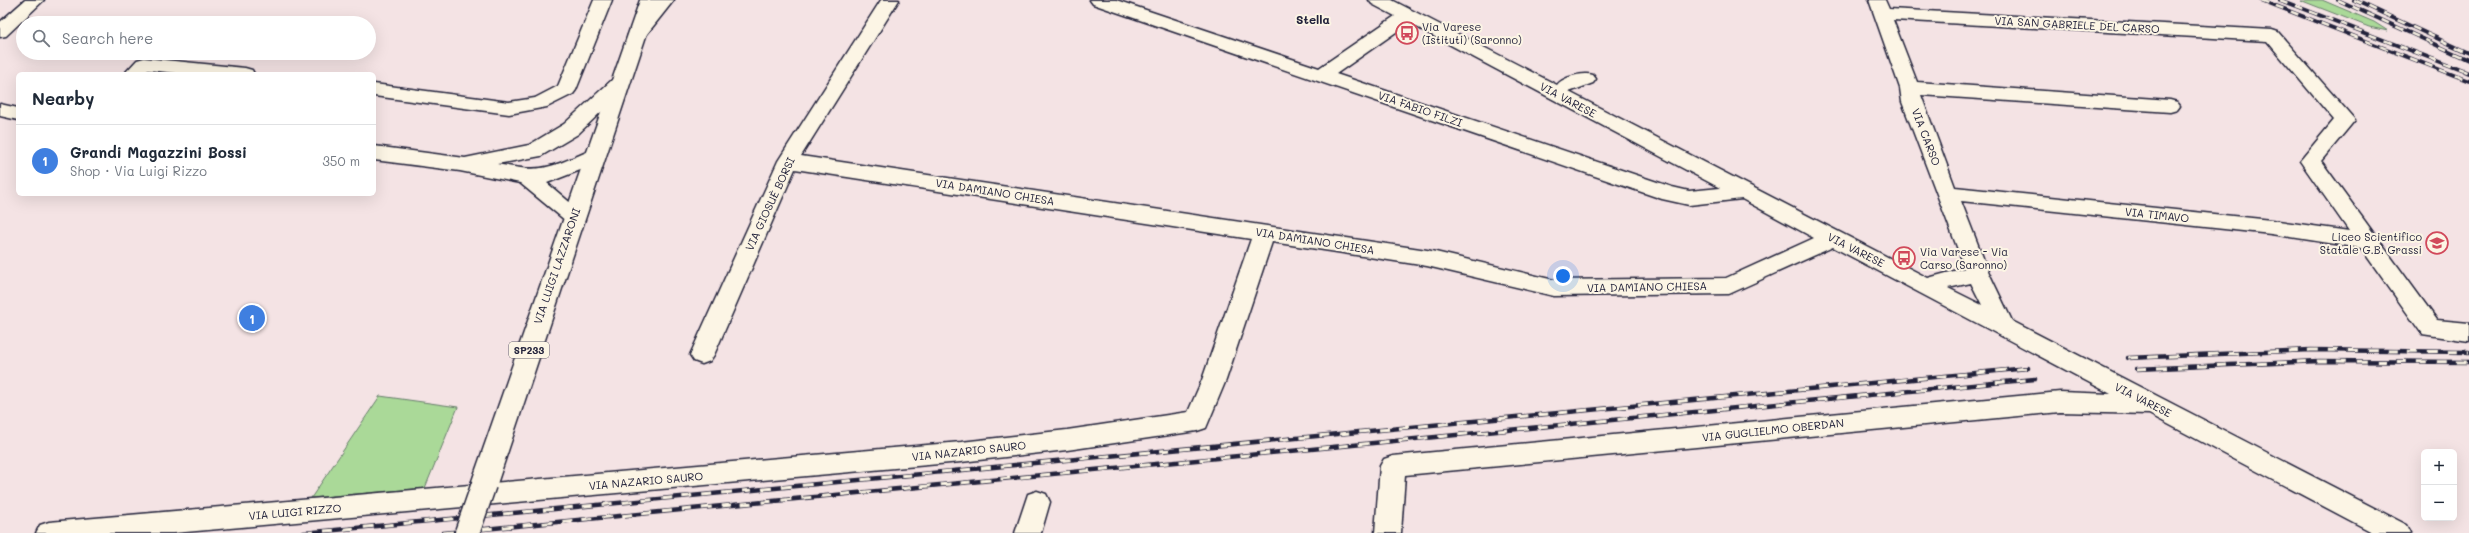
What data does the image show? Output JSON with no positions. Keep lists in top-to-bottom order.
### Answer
{
  "streets": {
    "street": [
      "VIA SAN GABRIELE DEL CARSO",
      "VIA VARESE",
      "VIA FABIO FILZI",
      "VIA CARSO",
      "VIA DAMIANO CHIESA",
      "VIA GIOSUÈ BORSI",
      "VIA TIMAVO",
      "VIA LUIGI LAZZARONI",
      "SP233",
      "VIA GUGLIELMO OBERDAN",
      "VIA NAZARIO SAURO",
      "VIA LUIGI RIZZO"
    ]
  },
  "crossings": [
    ["VIA SAN GABRIELE DEL CARSO", "VIA CARSO"],
    ["VIA SAN GABRIELE DEL CARSO", "VIA TIMAVO"],
    ["VIA VARESE", "VIA FABIO FILZI"],
    ["VIA VARESE", "VIA CARSO"],
    ["VIA VARESE", "VIA DAMIANO CHIESA"],
    ["VIA VARESE", "VIA GUGLIELMO OBERDAN"],
    ["VIA CARSO", "VIA TIMAVO"],
    ["VIA DAMIANO CHIESA", "VIA GIOSUÈ BORSI"],
    ["VIA DAMIANO CHIESA", "VIA NAZARIO SAURO"],
    ["VIA NAZARIO SAURO", "VIA LUIGI RIZZO"]
  ],
  "districts": ["Stella"],
  "places": {
    "bus stop": ["Via Varese (Istituti) (Saronno)", "Via Varese - Via Carso (Saronno)"],
    "school or university": ["Liceo Scientifico Statale G.B. Grassi"]
  },
  "page": {
    "search": "Search here",
    "heading": "Nearby",
    "list": [
      {
        "mark": "1",
        "name": "Grandi Magazzini Bossi",
        "note": "Shop · Via Luigi Rizzo",
        "value": "350 m"
      }
    ],
    "pins": "1",
    "map_buttons": ["+", "−"]
  }
}
